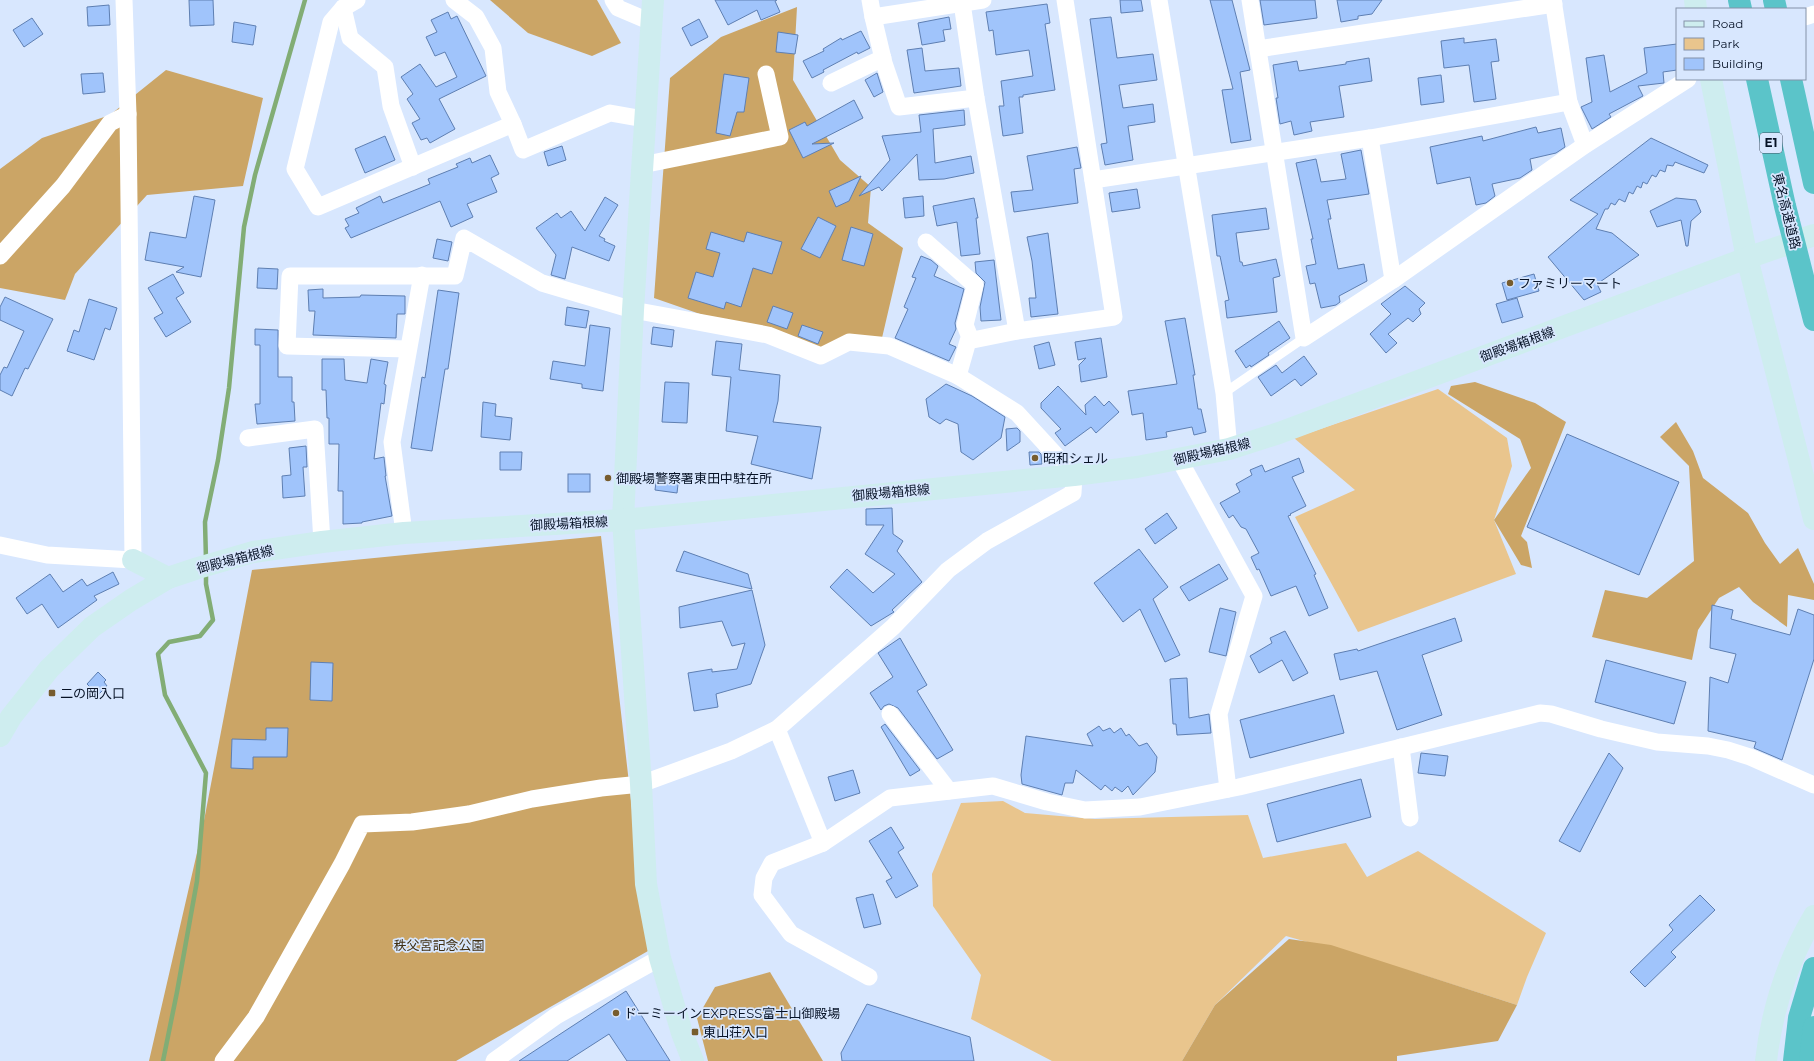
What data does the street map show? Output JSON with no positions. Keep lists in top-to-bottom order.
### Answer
{
  "streets": {
    "highway": ["E1", "東名高速道路"],
    "main road": ["御殿場箱根線"]
  },
  "parks": ["秩父宮記念公園"],
  "places": {
    "other": [
      "ファミリーマート",
      "昭和シェル",
      "御殿場警察署東田中駐在所",
      "ドーミーインEXPRESS富士山御殿場"
    ],
    "transit": ["二の岡入口", "東山荘入口"]
  },
  "legend": ["Road", "Park", "Building"]
}
